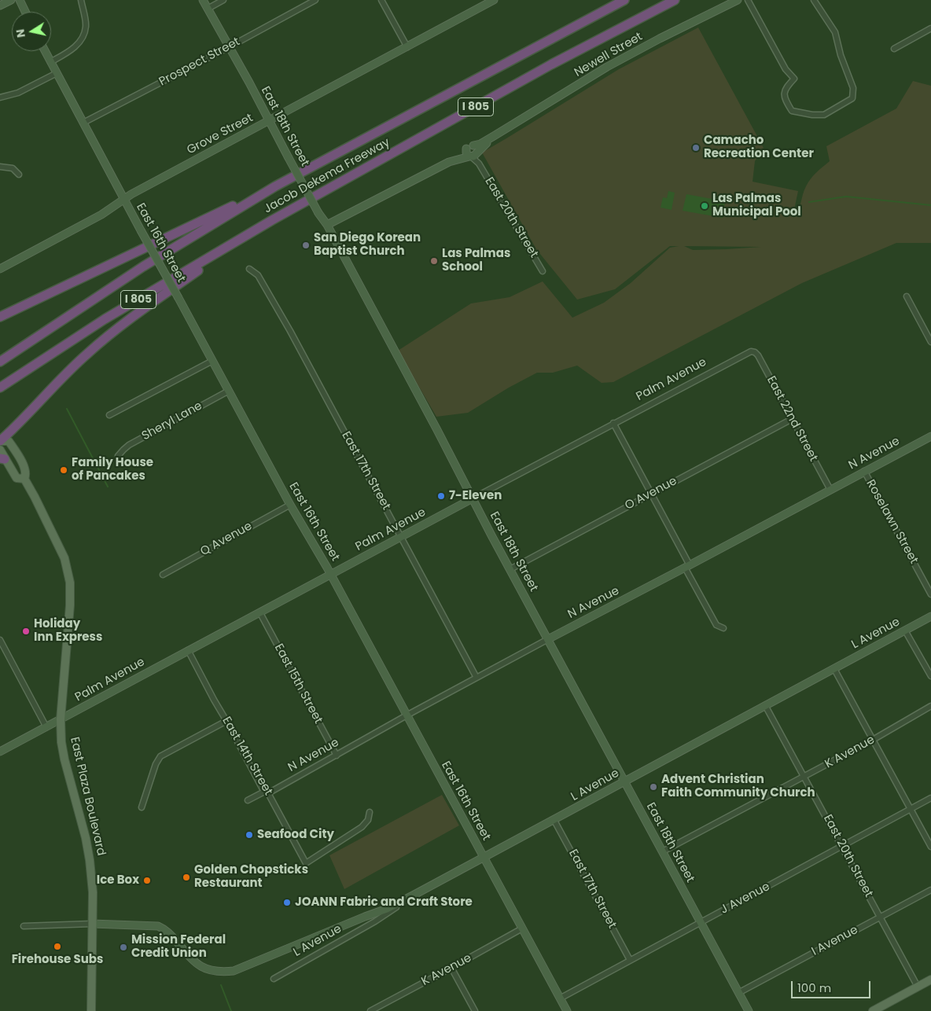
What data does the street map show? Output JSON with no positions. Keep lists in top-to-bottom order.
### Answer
{
  "streets": {
    "highway": ["I 805", "Jacob Dekema Freeway"],
    "main road": ["East Plaza Boulevard"],
    "street": [
      "Newell Street",
      "Prospect Street",
      "East 18th Street",
      "Grove Street",
      "East 20th Street",
      "East 16th Street",
      "Palm Avenue",
      "East 22nd Street",
      "Sheryl Lane",
      "N Avenue",
      "East 17th Street",
      "O Avenue",
      "Roselawn Street",
      "Q Avenue",
      "L Avenue",
      "East 15th Street",
      "K Avenue",
      "East 14th Street",
      "J Avenue",
      "I Avenue"
    ]
  },
  "crossings": [
    ["Newell Street", "East 18th Street"],
    ["Newell Street", "East 20th Street"],
    ["Prospect Street", "East 18th Street"],
    ["Prospect Street", "East 16th Street"],
    ["East 18th Street", "Grove Street"],
    ["East 18th Street", "Palm Avenue"],
    ["East 18th Street", "N Avenue"],
    ["East 18th Street", "O Avenue"],
    ["East 18th Street", "L Avenue"],
    ["East 18th Street", "K Avenue"],
    ["East 18th Street", "J Avenue"],
    ["East 18th Street", "I Avenue"],
    ["Grove Street", "East 16th Street"],
    ["East 20th Street", "L Avenue"],
    ["East 20th Street", "K Avenue"],
    ["East 20th Street", "J Avenue"],
    ["East 20th Street", "I Avenue"],
    ["East 16th Street", "Palm Avenue"],
    ["East 16th Street", "Sheryl Lane"],
    ["East 16th Street", "N Avenue"],
    ["East 16th Street", "Q Avenue"],
    ["East 16th Street", "L Avenue"],
    ["East 16th Street", "K Avenue"],
    ["East 16th Street", "J Avenue"],
    ["Palm Avenue", "East 22nd Street"],
    ["Palm Avenue", "East 17th Street"],
    ["Palm Avenue", "East 15th Street"],
    ["Palm Avenue", "East 14th Street"],
    ["Palm Avenue", "East Plaza Boulevard"],
    ["East 22nd Street", "N Avenue"],
    ["East 22nd Street", "O Avenue"],
    ["N Avenue", "East 17th Street"],
    ["N Avenue", "Roselawn Street"],
    ["N Avenue", "East 15th Street"],
    ["N Avenue", "East 14th Street"],
    ["East 17th Street", "L Avenue"],
    ["East 17th Street", "J Avenue"]
  ],
  "places": [
    "Camacho Recreation Center",
    "Las Palmas Municipal Pool",
    "San Diego Korean Baptist Church",
    "Las Palmas School",
    "Family House of Pancakes",
    "7-Eleven",
    "Holiday Inn Express",
    "Advent Christian Faith Community Church",
    "Seafood City",
    "Golden Chopsticks Restaurant",
    "Ice Box",
    "JOANN Fabric and Craft Store",
    "Firehouse Subs",
    "Mission Federal Credit Union"
  ],
  "scale_bar": "100 m",
  "north": "left"
}
